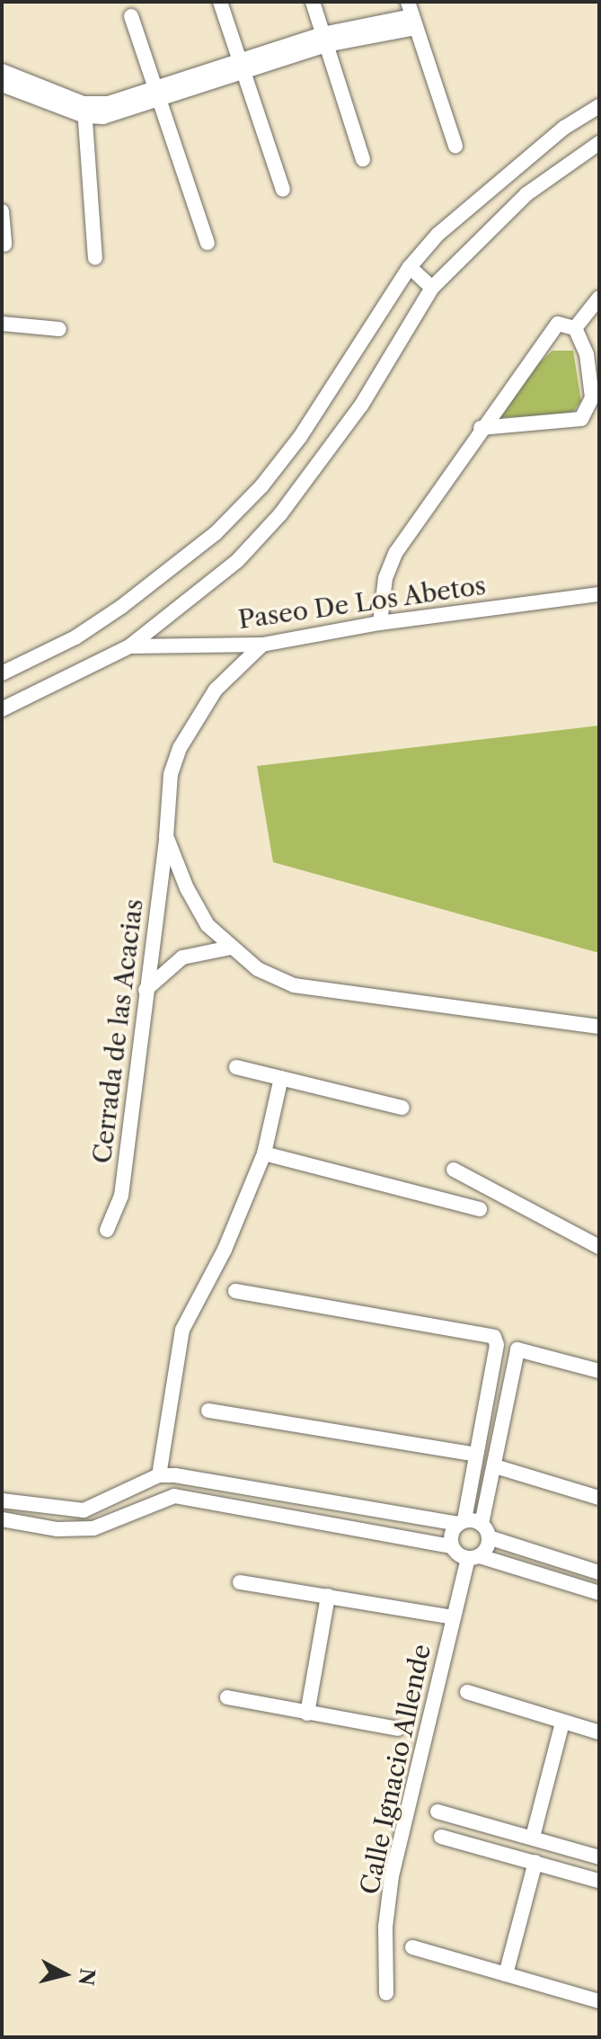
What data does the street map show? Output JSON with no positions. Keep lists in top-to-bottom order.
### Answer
{
  "streets": {
    "street": ["Paseo De Los Abetos", "Cerrada de las Acacias", "Calle Ignacio Allende"]
  },
  "crossings": [
    ["Paseo De Los Abetos", "Cerrada de las Acacias"]
  ],
  "north": "right"
}
